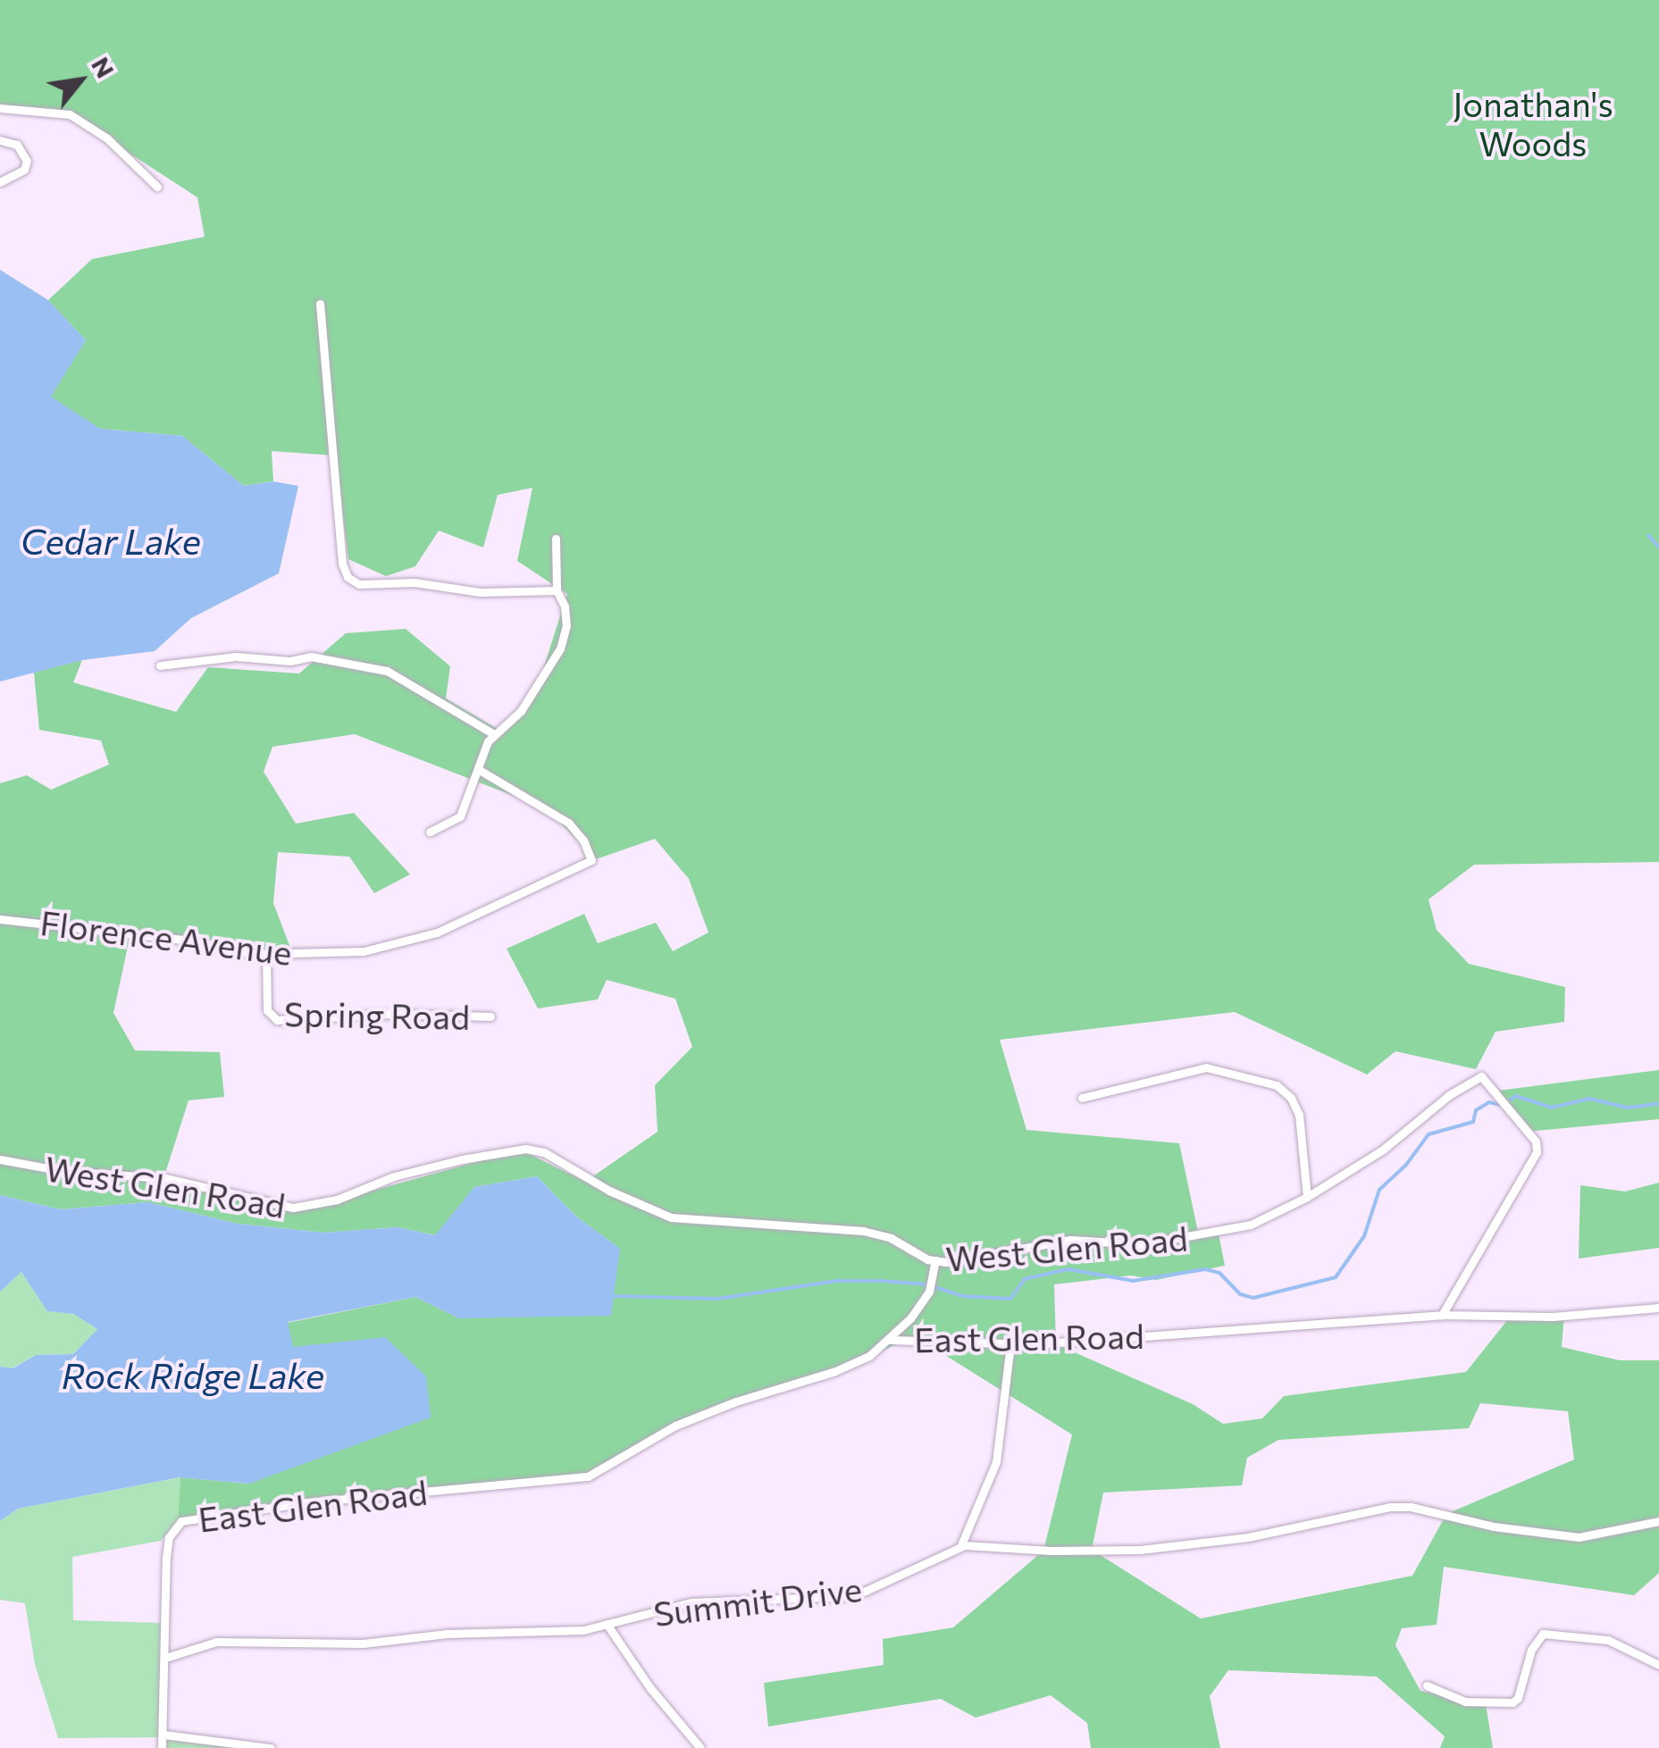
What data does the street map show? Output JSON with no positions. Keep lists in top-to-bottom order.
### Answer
{
  "streets": {
    "street": [
      "Florence Avenue",
      "Spring Road",
      "West Glen Road",
      "East Glen Road",
      "Summit Drive"
    ]
  },
  "crossings": [
    ["Florence Avenue", "Spring Road"],
    ["West Glen Road", "East Glen Road"],
    ["East Glen Road", "Summit Drive"]
  ],
  "water": ["Cedar Lake", "Rock Ridge Lake"],
  "parks": ["Jonathan's Woods"],
  "north": "top right"
}
